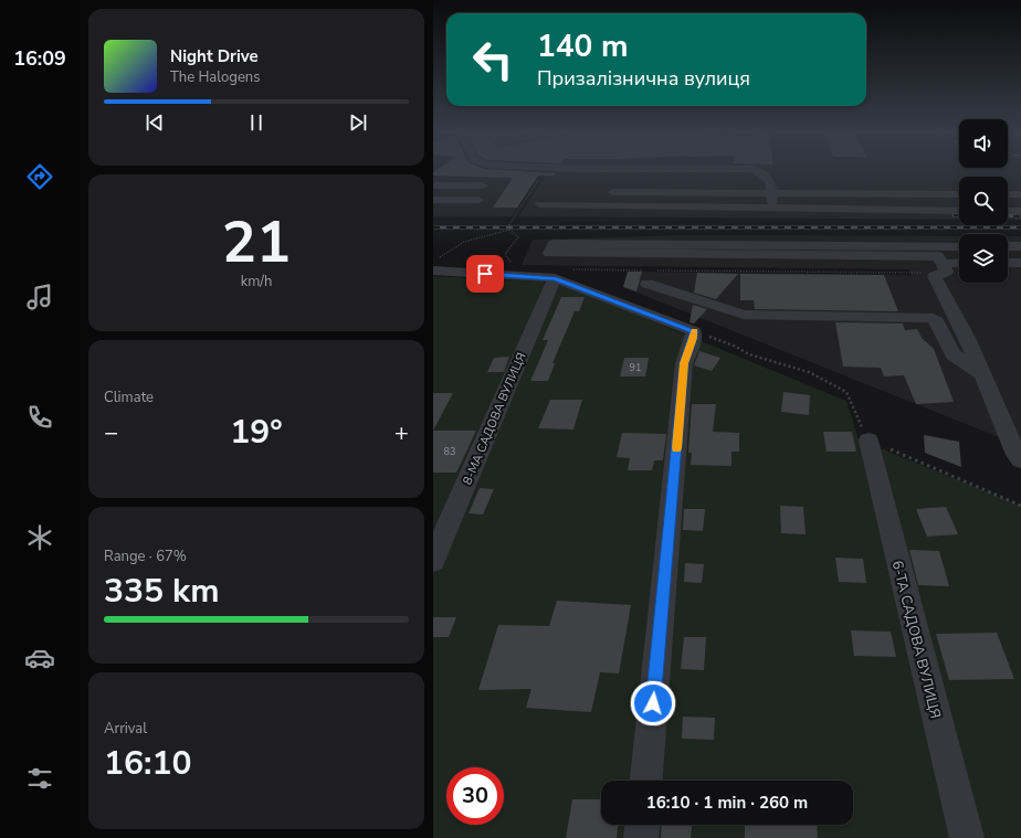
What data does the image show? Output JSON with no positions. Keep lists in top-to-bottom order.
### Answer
{
  "streets": {
    "street": ["8-МА САДОВА ВУЛИЦЯ", "6-ТА САДОВА ВУЛИЦЯ"]
  },
  "house_numbers": ["91", "83"],
  "page": {
    "tabs": "16:09",
    "turn": ["140 m", "Призалізнична вулиця"],
    "song": ["Night Drive", "The Halogens"],
    "tile": [
      ["21", "km/h"],
      "Climate",
      ["Range · 67%", "335 km"],
      ["Arrival", "16:10"]
    ],
    "heat": ["−", "19°", "+"],
    "limit": "30",
    "trip": "16:10 · 1 min · 260 m"
  }
}
